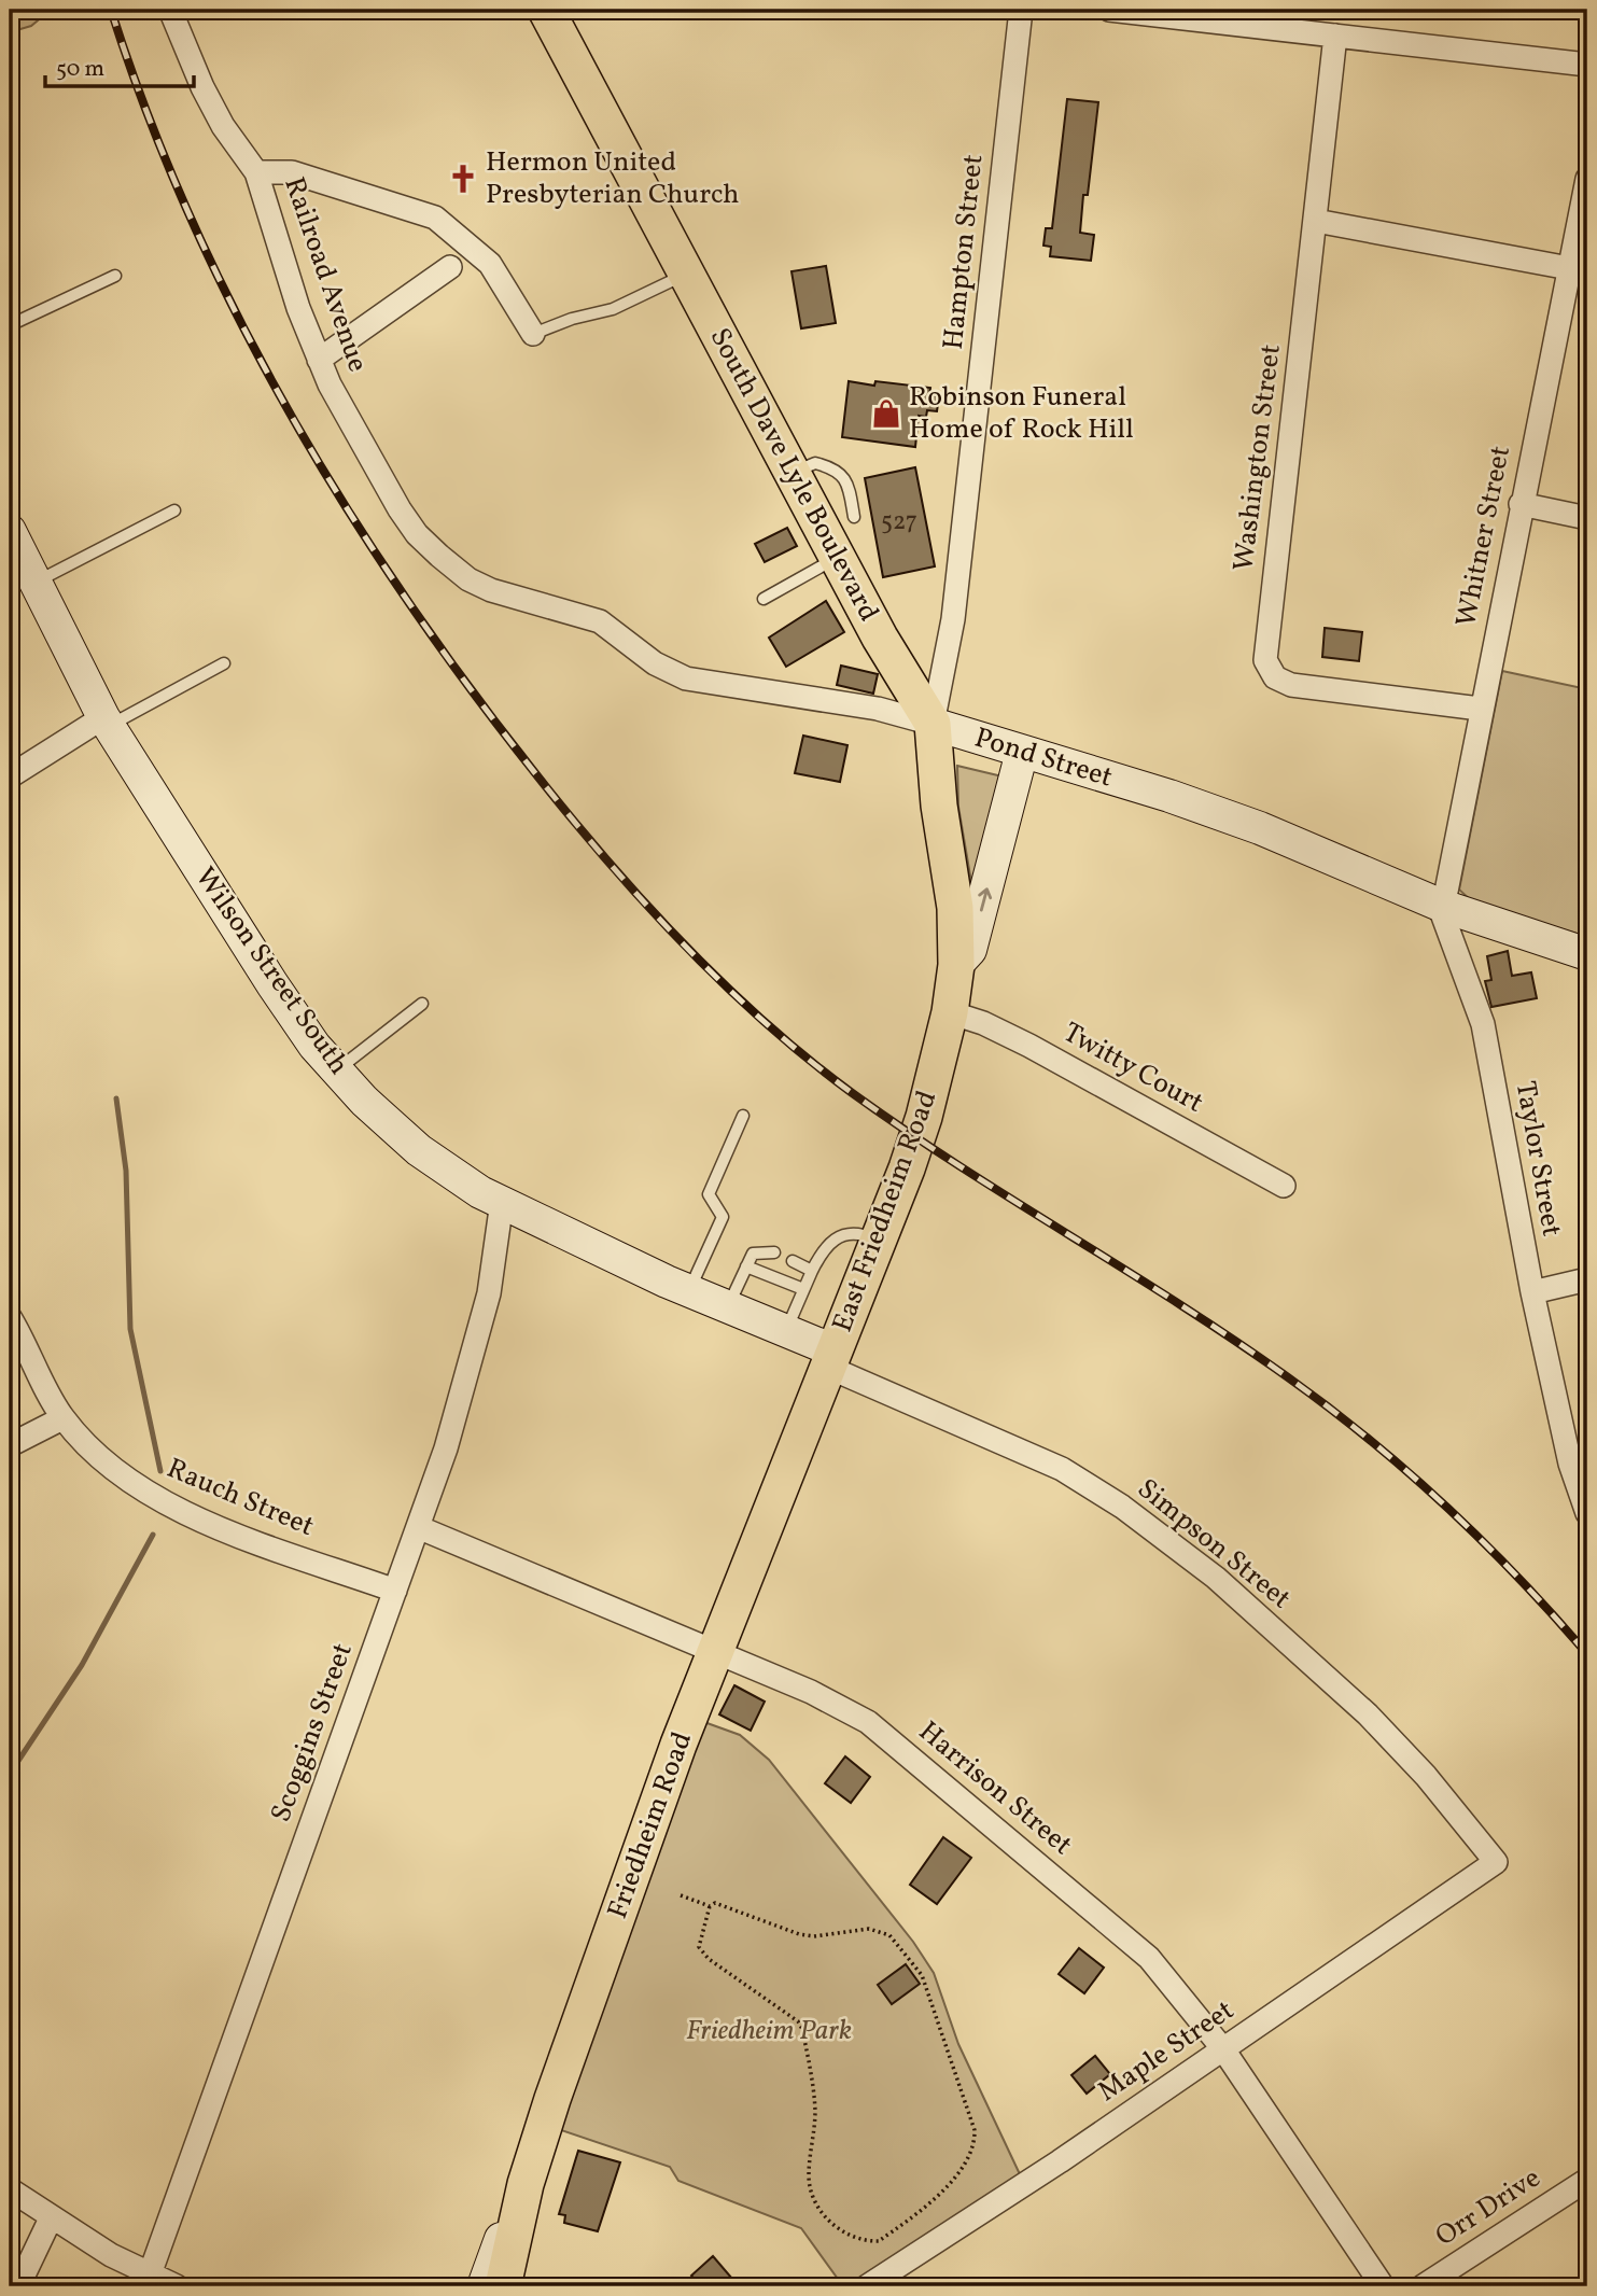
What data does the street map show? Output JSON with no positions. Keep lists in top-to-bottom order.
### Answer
{
  "streets": {
    "main road": ["South Dave Lyle Boulevard", "East Friedheim Road", "Friedheim Road"],
    "street": [
      "Hampton Street",
      "Railroad Avenue",
      "Washington Street",
      "Whitner Street",
      "Pond Street",
      "Wilson Street South",
      "Twitty Court",
      "Taylor Street",
      "Rauch Street",
      "Simpson Street",
      "Scoggins Street",
      "Harrison Street",
      "Maple Street",
      "Orr Drive"
    ]
  },
  "crossings": [
    ["Hampton Street", "South Dave Lyle Boulevard"],
    ["Hampton Street", "Pond Street"],
    ["Railroad Avenue", "Pond Street"],
    ["Washington Street", "Whitner Street"],
    ["South Dave Lyle Boulevard", "Pond Street"],
    ["South Dave Lyle Boulevard", "East Friedheim Road"],
    ["Whitner Street", "Pond Street"],
    ["Whitner Street", "Taylor Street"],
    ["Pond Street", "Taylor Street"],
    ["Pond Street", "East Friedheim Road"],
    ["Wilson Street South", "East Friedheim Road"],
    ["Wilson Street South", "Simpson Street"],
    ["Wilson Street South", "Scoggins Street"],
    ["Wilson Street South", "Friedheim Road"],
    ["Twitty Court", "East Friedheim Road"],
    ["East Friedheim Road", "Simpson Street"],
    ["East Friedheim Road", "Friedheim Road"],
    ["Rauch Street", "Scoggins Street"],
    ["Simpson Street", "Friedheim Road"],
    ["Simpson Street", "Maple Street"],
    ["Scoggins Street", "Harrison Street"],
    ["Harrison Street", "Friedheim Road"],
    ["Harrison Street", "Maple Street"]
  ],
  "parks": ["Friedheim Park"],
  "places": {
    "church": ["Hermon United Presbyterian Church"],
    "shop": ["Robinson Funeral Home of Rock Hill"]
  },
  "house_numbers": ["527"],
  "scale_bar": "50 m"
}
